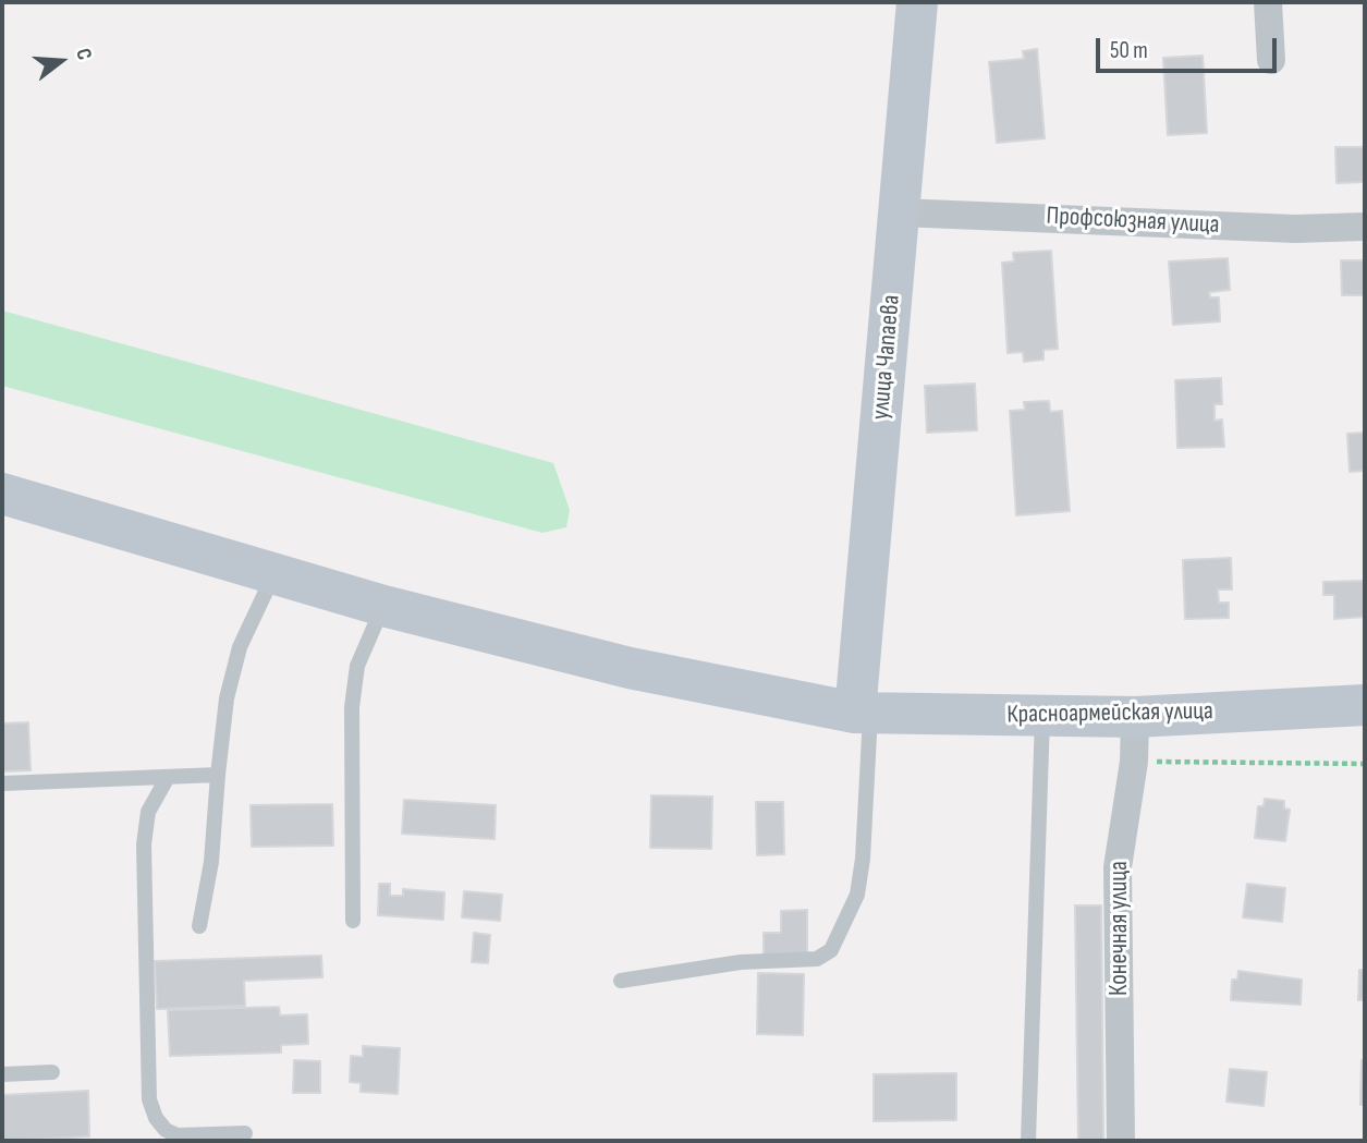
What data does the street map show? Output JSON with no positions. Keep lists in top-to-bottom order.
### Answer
{
  "streets": {
    "main road": ["улица Чапаева", "Красноармейская улица"],
    "street": ["Профсоюзная улица", "Конечная улица"]
  },
  "crossings": [
    ["Профсоюзная улица", "улица Чапаева"],
    ["улица Чапаева", "Красноармейская улица"],
    ["Красноармейская улица", "Конечная улица"]
  ],
  "scale_bar": "50 m",
  "north": "right"
}
